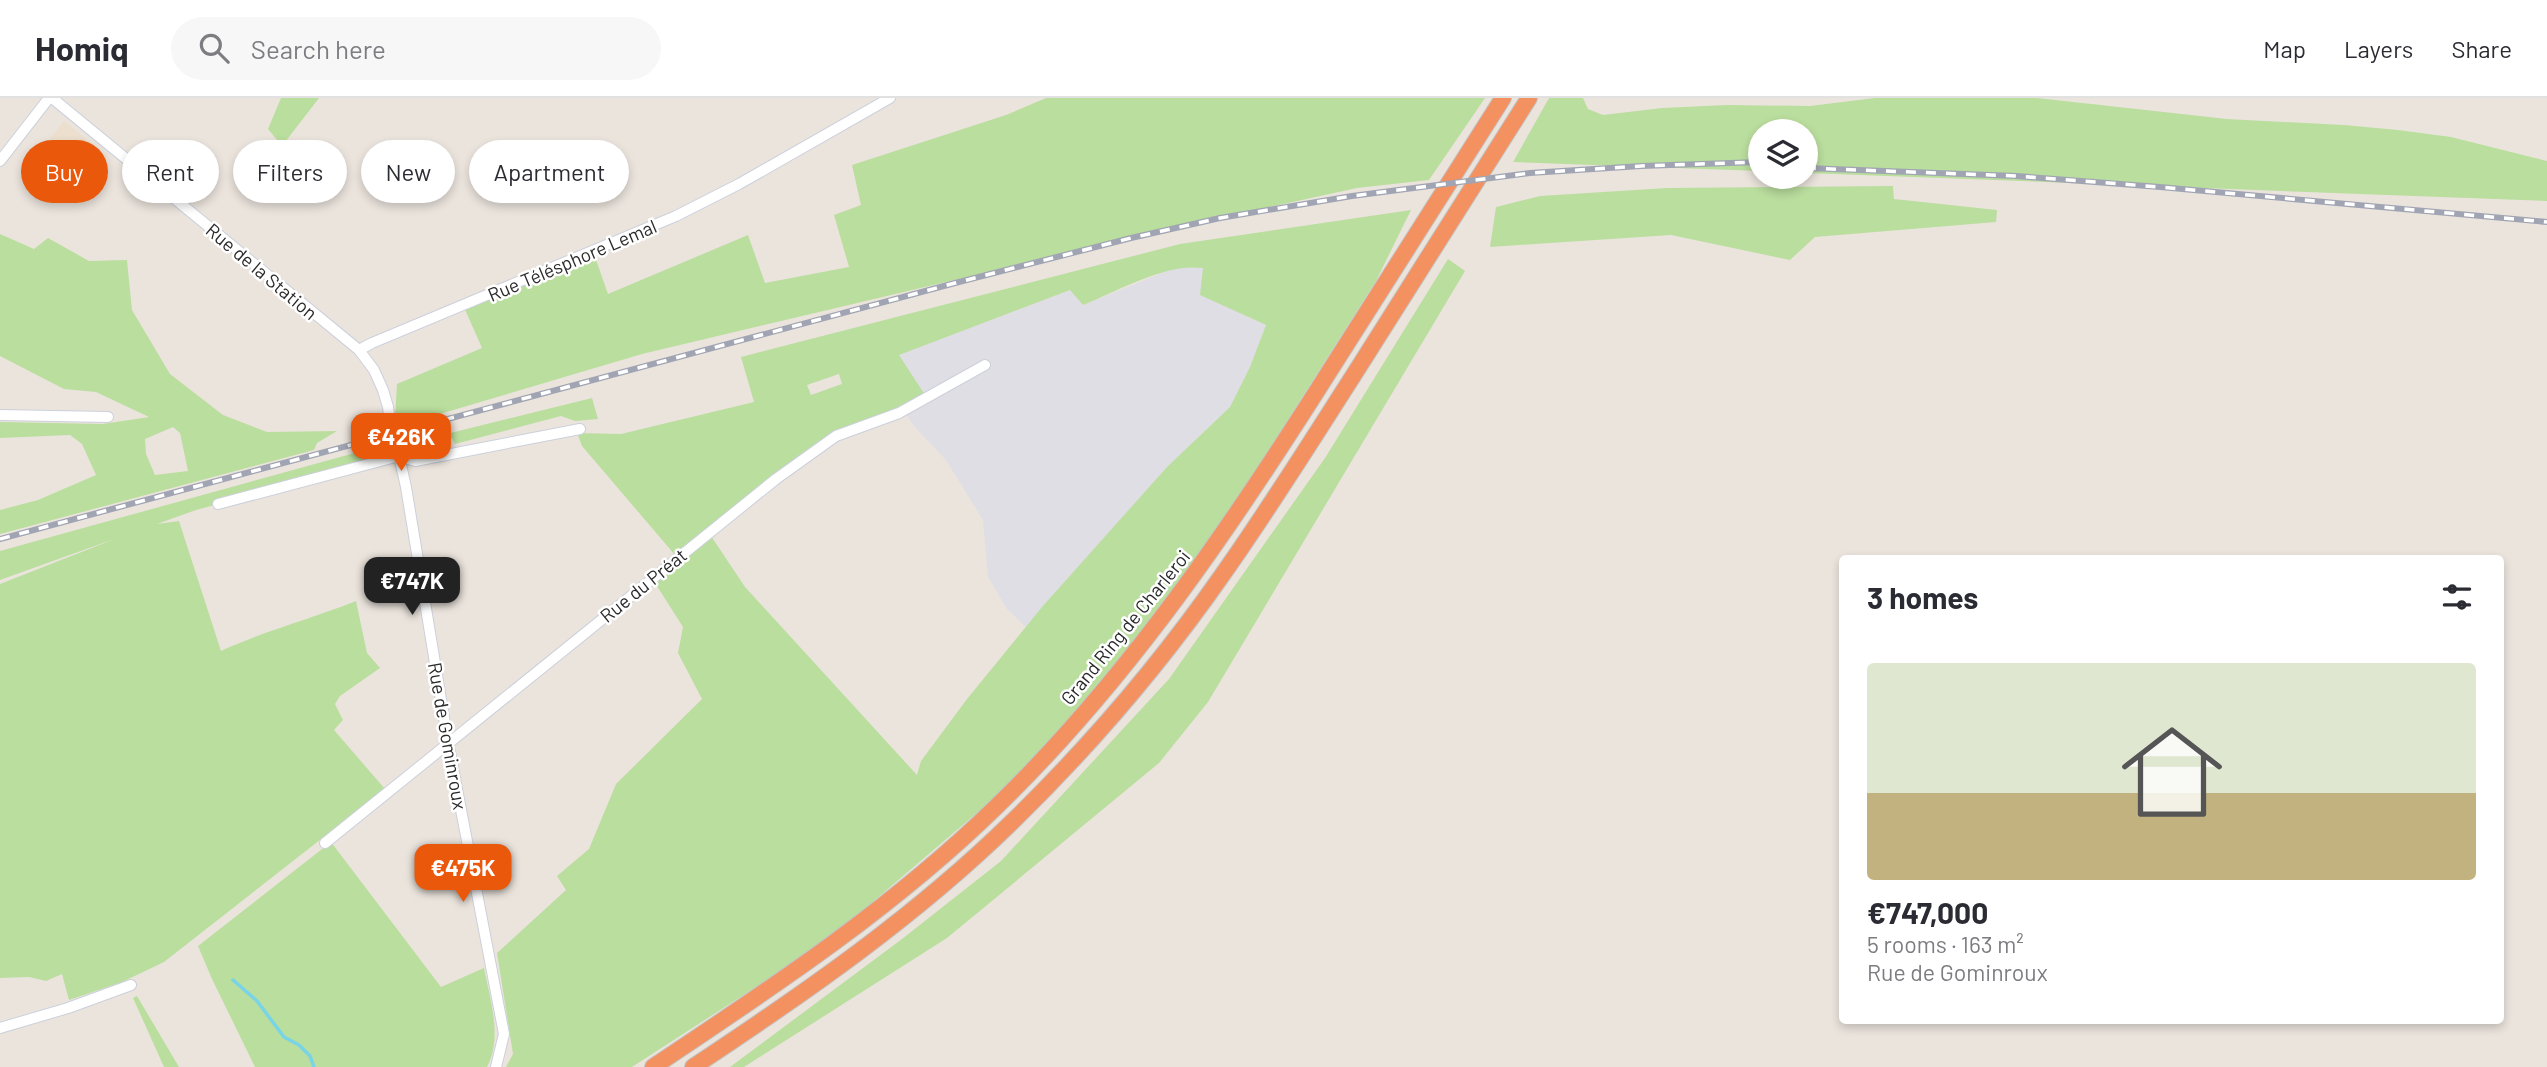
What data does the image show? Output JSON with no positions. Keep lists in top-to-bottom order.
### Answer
{
  "streets": {
    "highway": ["Grand Ring de Charleroi"],
    "street": [
      "Rue Télésphore Lemal",
      "Rue de la Station",
      "Rue du Préat",
      "Rue de Gominroux"
    ]
  },
  "crossings": [
    ["Rue Télésphore Lemal", "Rue de la Station"],
    ["Rue de la Station", "Rue de Gominroux"],
    ["Rue du Préat", "Rue de Gominroux"]
  ],
  "page": {
    "header": "Homiq",
    "search": "Search here",
    "nav": ["Map", "Layers", "Share"],
    "chip": [
      "Buy",
      "Rent",
      "Filters",
      "New",
      "Apartment"
    ],
    "price": ["€426K", "€747K", "€475K"],
    "heading": "3 homes",
    "list": [
      {
        "name": "€747,000",
        "note": "5 rooms · 163 m² · Rue de Gominroux"
      }
    ]
  }
}
